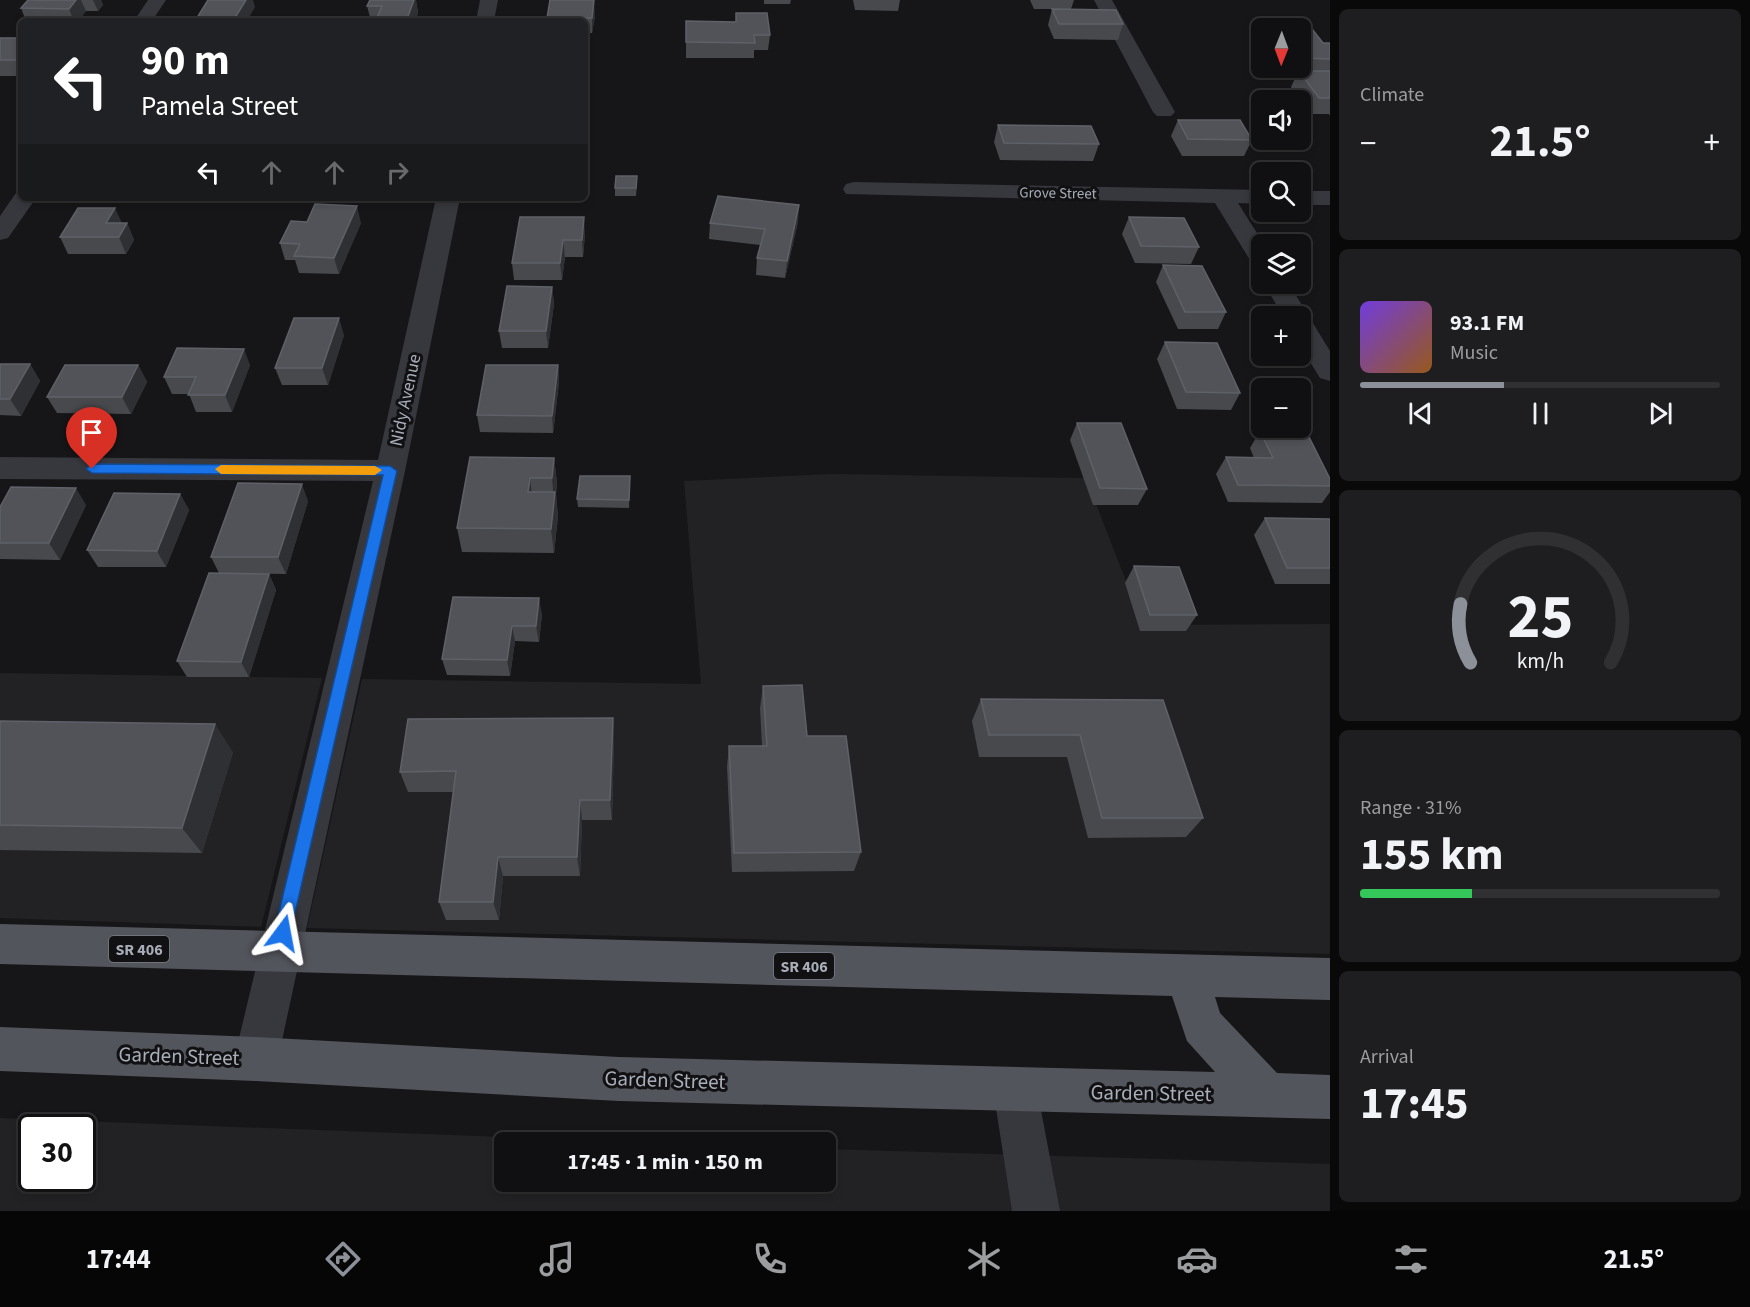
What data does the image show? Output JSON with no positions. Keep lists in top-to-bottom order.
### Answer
{
  "streets": {
    "main road": ["SR 406", "Garden Street"],
    "street": ["Grove Street", "Nidy Avenue"]
  },
  "crossings": [
    ["Nidy Avenue", "SR 406"],
    ["Nidy Avenue", "Garden Street"]
  ],
  "north": "bottom",
  "page": {
    "tile": [
      "Climate",
      ["Range · 31%", "155 km"],
      ["Arrival", "17:45"]
    ],
    "map_buttons": ["+", "−"],
    "turn": ["90 m", "Pamela Street"],
    "heat": ["−", "21.5°", "+"],
    "song": ["93.1 FM", "Music"],
    "limit": "30",
    "trip": "17:45 · 1 min · 150 m",
    "tabs": ["17:44", "21.5°"],
    "gauge": ["25", "km/h"]
  }
}
